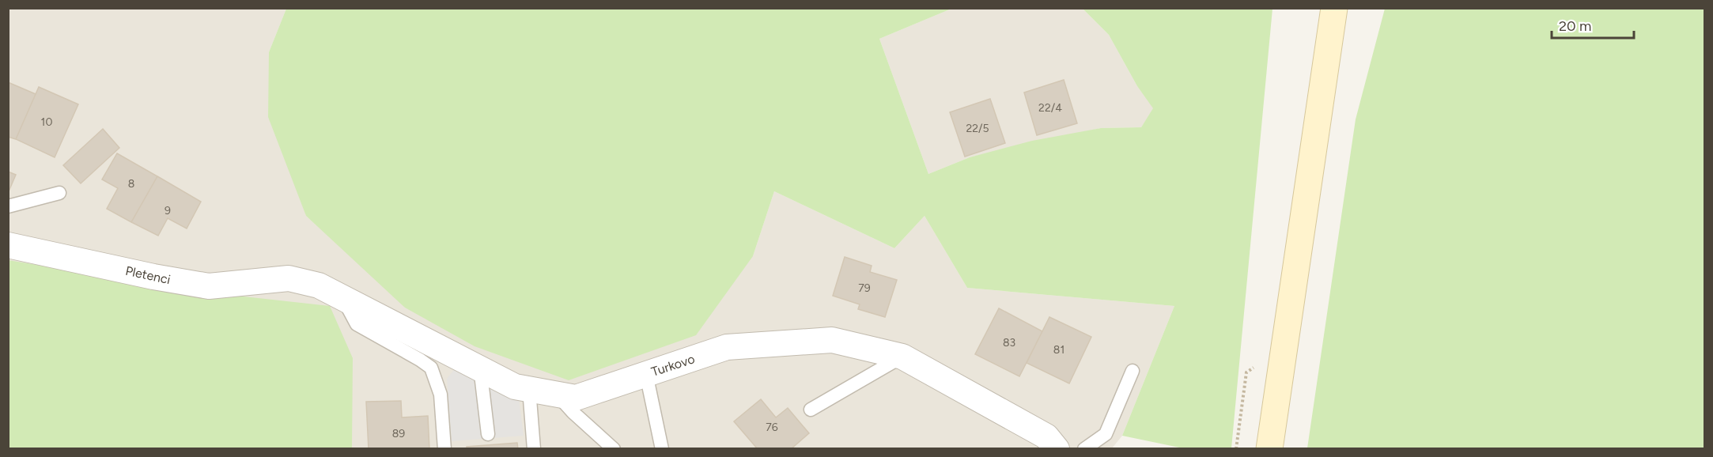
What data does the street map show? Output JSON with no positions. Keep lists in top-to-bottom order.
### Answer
{
  "streets": {
    "street": ["Pletenci", "Turkovo"]
  },
  "crossings": [
    ["Pletenci", "Turkovo"]
  ],
  "house_numbers": [
    "22/4",
    "10",
    "22/5",
    "8",
    "9",
    "79",
    "83",
    "81",
    "76",
    "89"
  ],
  "scale_bar": "20 m"
}
